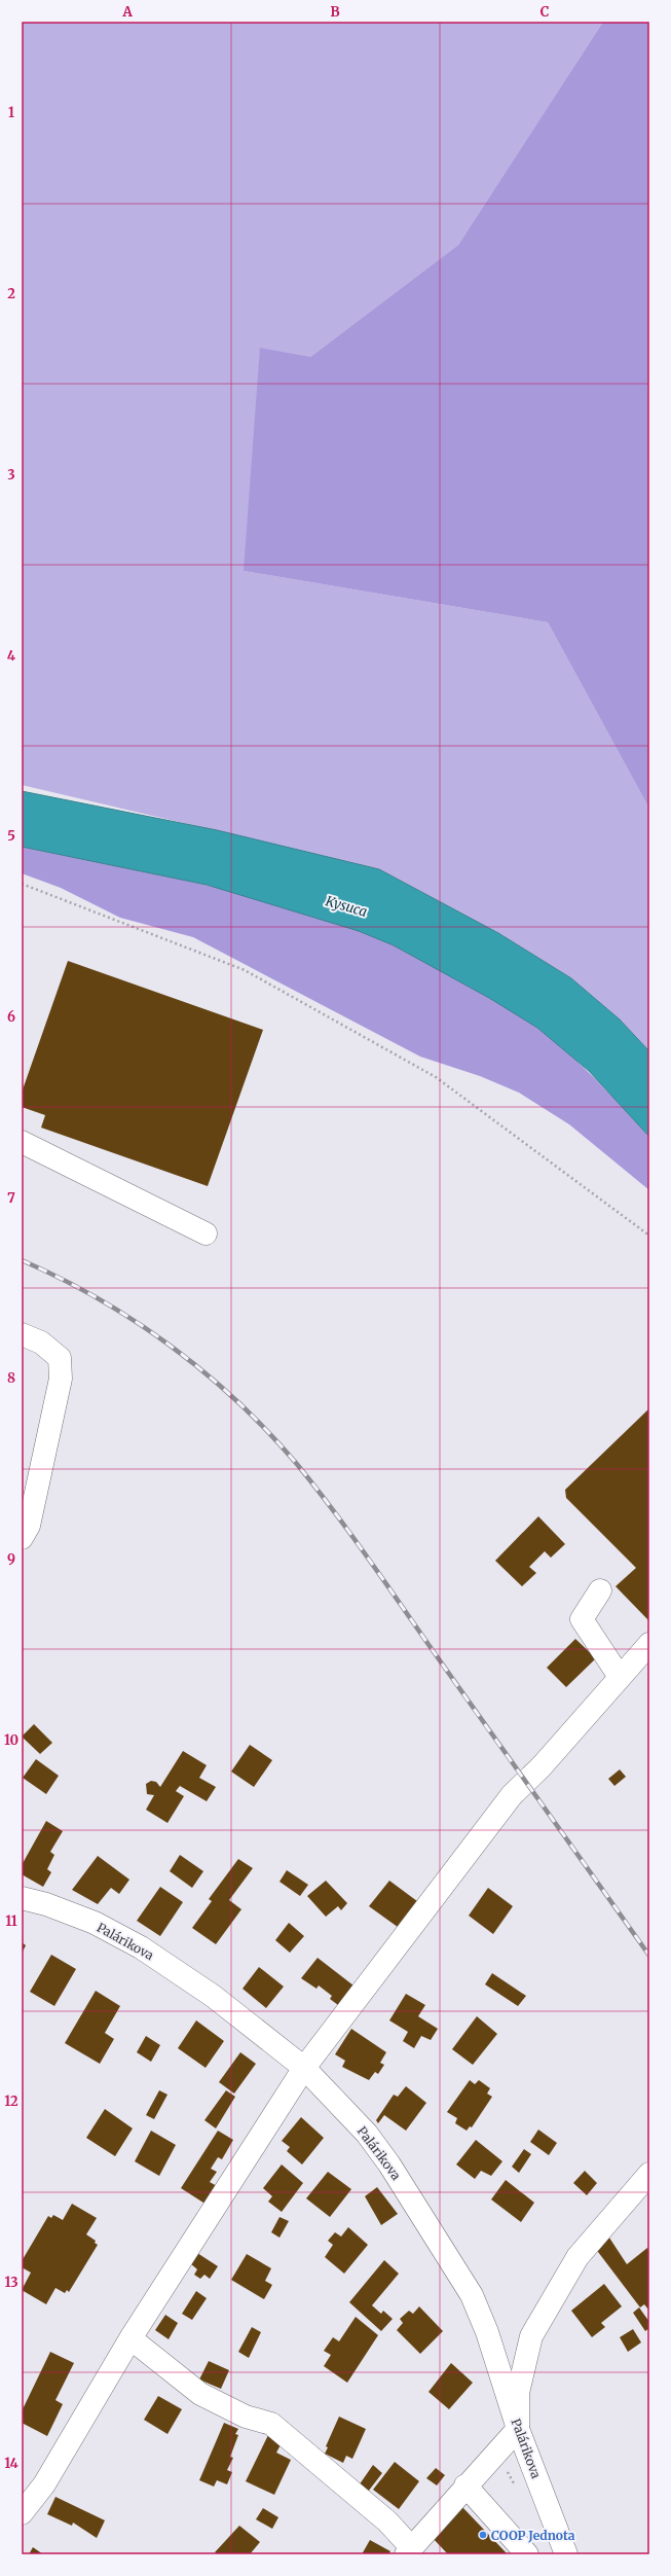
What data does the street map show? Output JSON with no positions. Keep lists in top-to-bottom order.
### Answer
{
  "streets": {
    "street": ["Palárikova"]
  },
  "water": ["Kysuca"],
  "places": ["COOP Jednota"],
  "grid": {
    "columns": ["A", "B", "C"],
    "rows": [
      "1",
      "2",
      "3",
      "4",
      "5",
      "6",
      "7",
      "8",
      "9",
      "10",
      "11",
      "12",
      "13",
      "14"
    ]
  }
}
